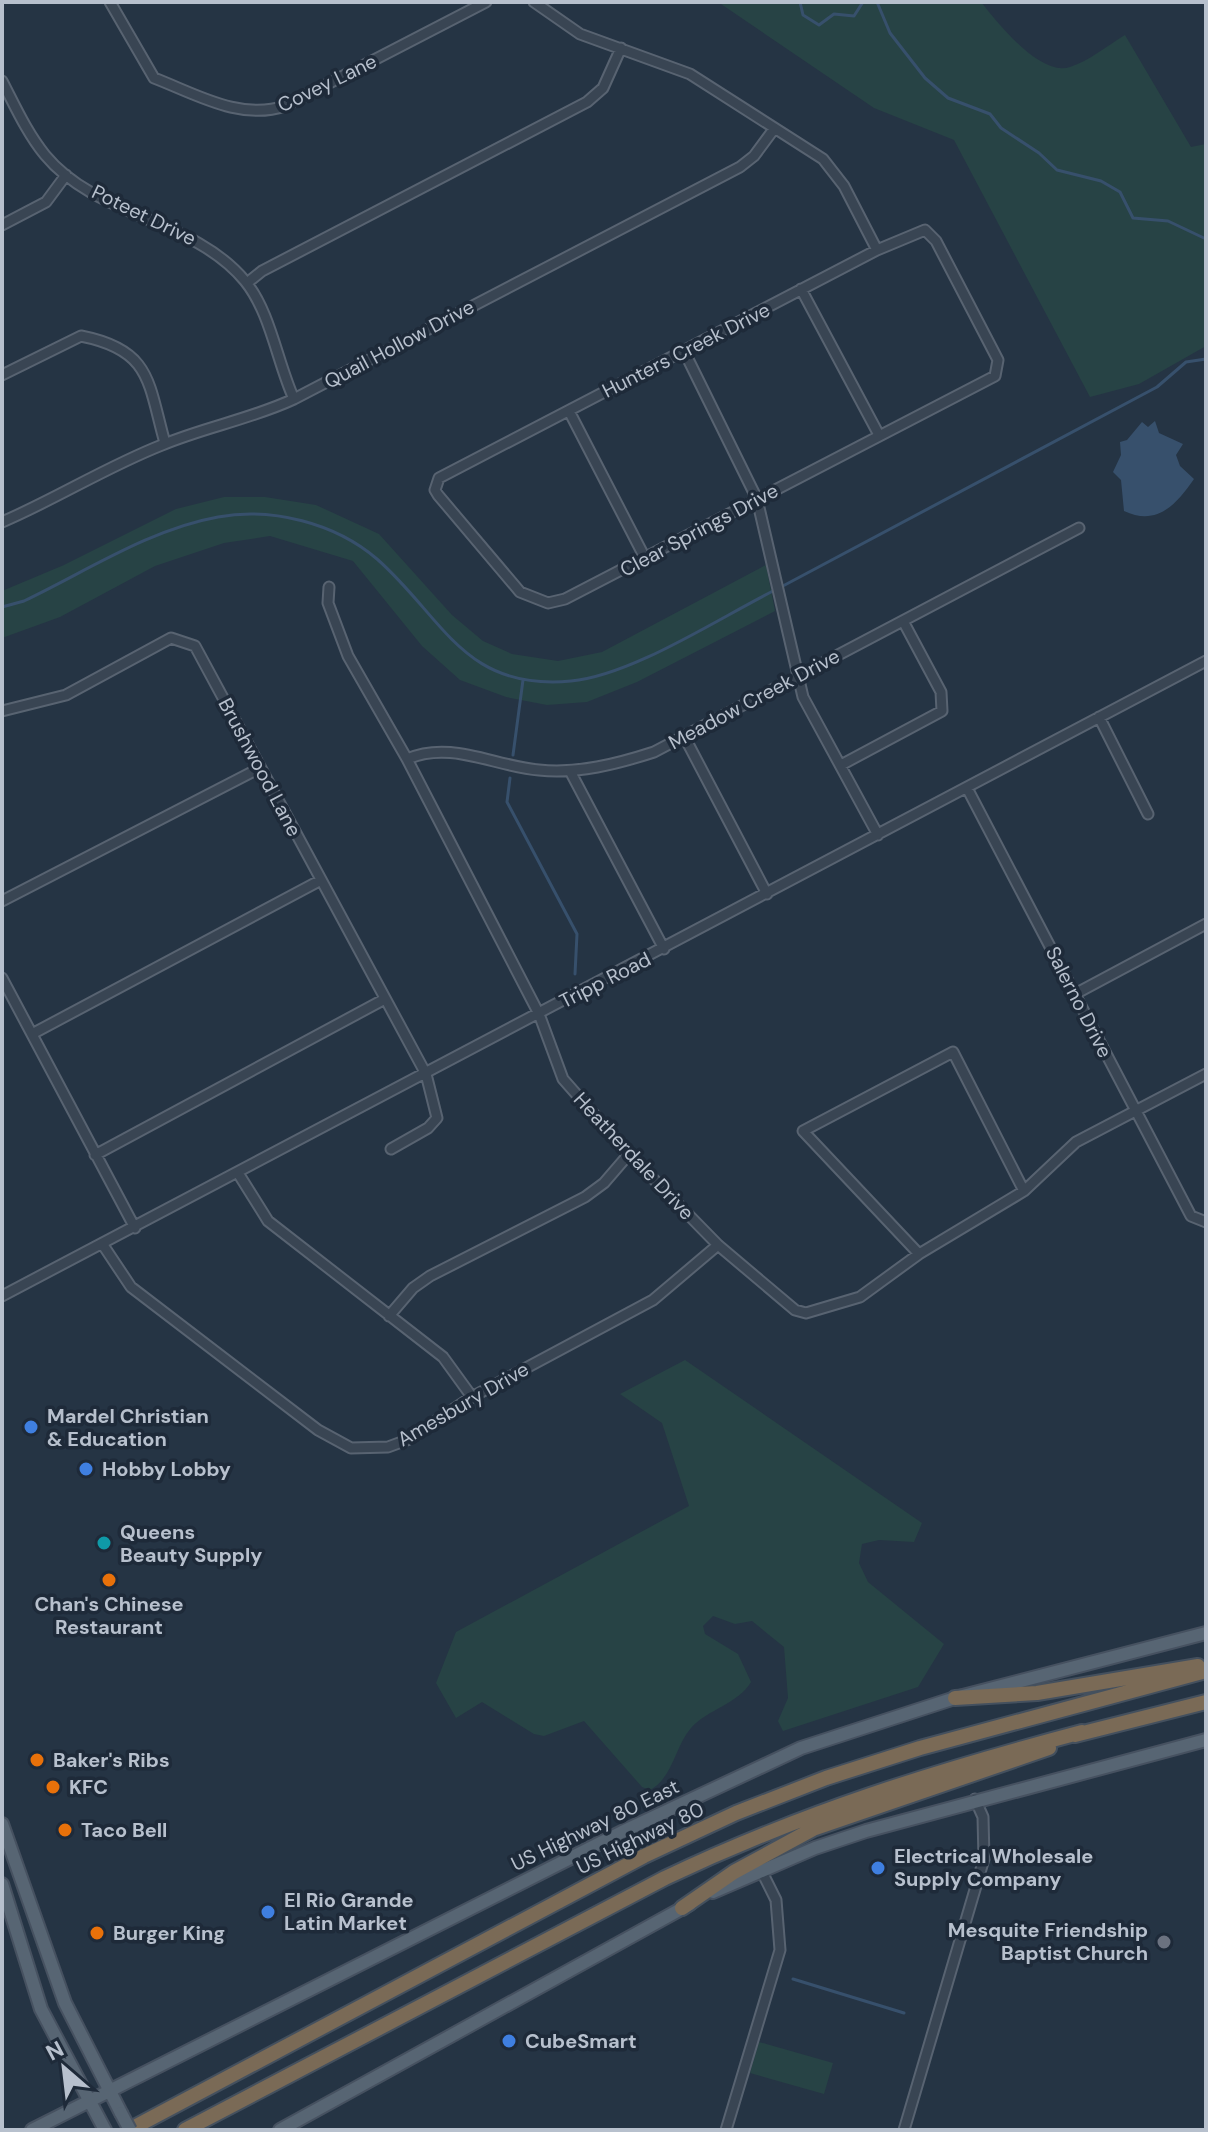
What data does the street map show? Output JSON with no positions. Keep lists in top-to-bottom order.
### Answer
{
  "streets": {
    "highway": ["US Highway 80"],
    "main road": ["US Highway 80 East"],
    "street": [
      "Covey Lane",
      "Poteet Drive",
      "Quail Hollow Drive",
      "Hunters Creek Drive",
      "Clear Springs Drive",
      "Meadow Creek Drive",
      "Brushwood Lane",
      "Tripp Road",
      "Salerno Drive",
      "Heatherdale Drive",
      "Amesbury Drive"
    ]
  },
  "crossings": [
    ["Poteet Drive", "Quail Hollow Drive"],
    ["Hunters Creek Drive", "Clear Springs Drive"],
    ["Meadow Creek Drive", "Heatherdale Drive"],
    ["Brushwood Lane", "Tripp Road"],
    ["Tripp Road", "Salerno Drive"],
    ["Tripp Road", "Heatherdale Drive"],
    ["Tripp Road", "Amesbury Drive"],
    ["Salerno Drive", "Heatherdale Drive"],
    ["Heatherdale Drive", "Amesbury Drive"]
  ],
  "places": [
    "Mardel Christian & Education",
    "Hobby Lobby",
    "Queens Beauty Supply",
    "Chan's Chinese Restaurant",
    "Baker's Ribs",
    "KFC",
    "Taco Bell",
    "Electrical Wholesale Supply Company",
    "El Rio Grande Latin Market",
    "Burger King",
    "Mesquite Friendship Baptist Church",
    "CubeSmart"
  ],
  "north": "top left"
}
